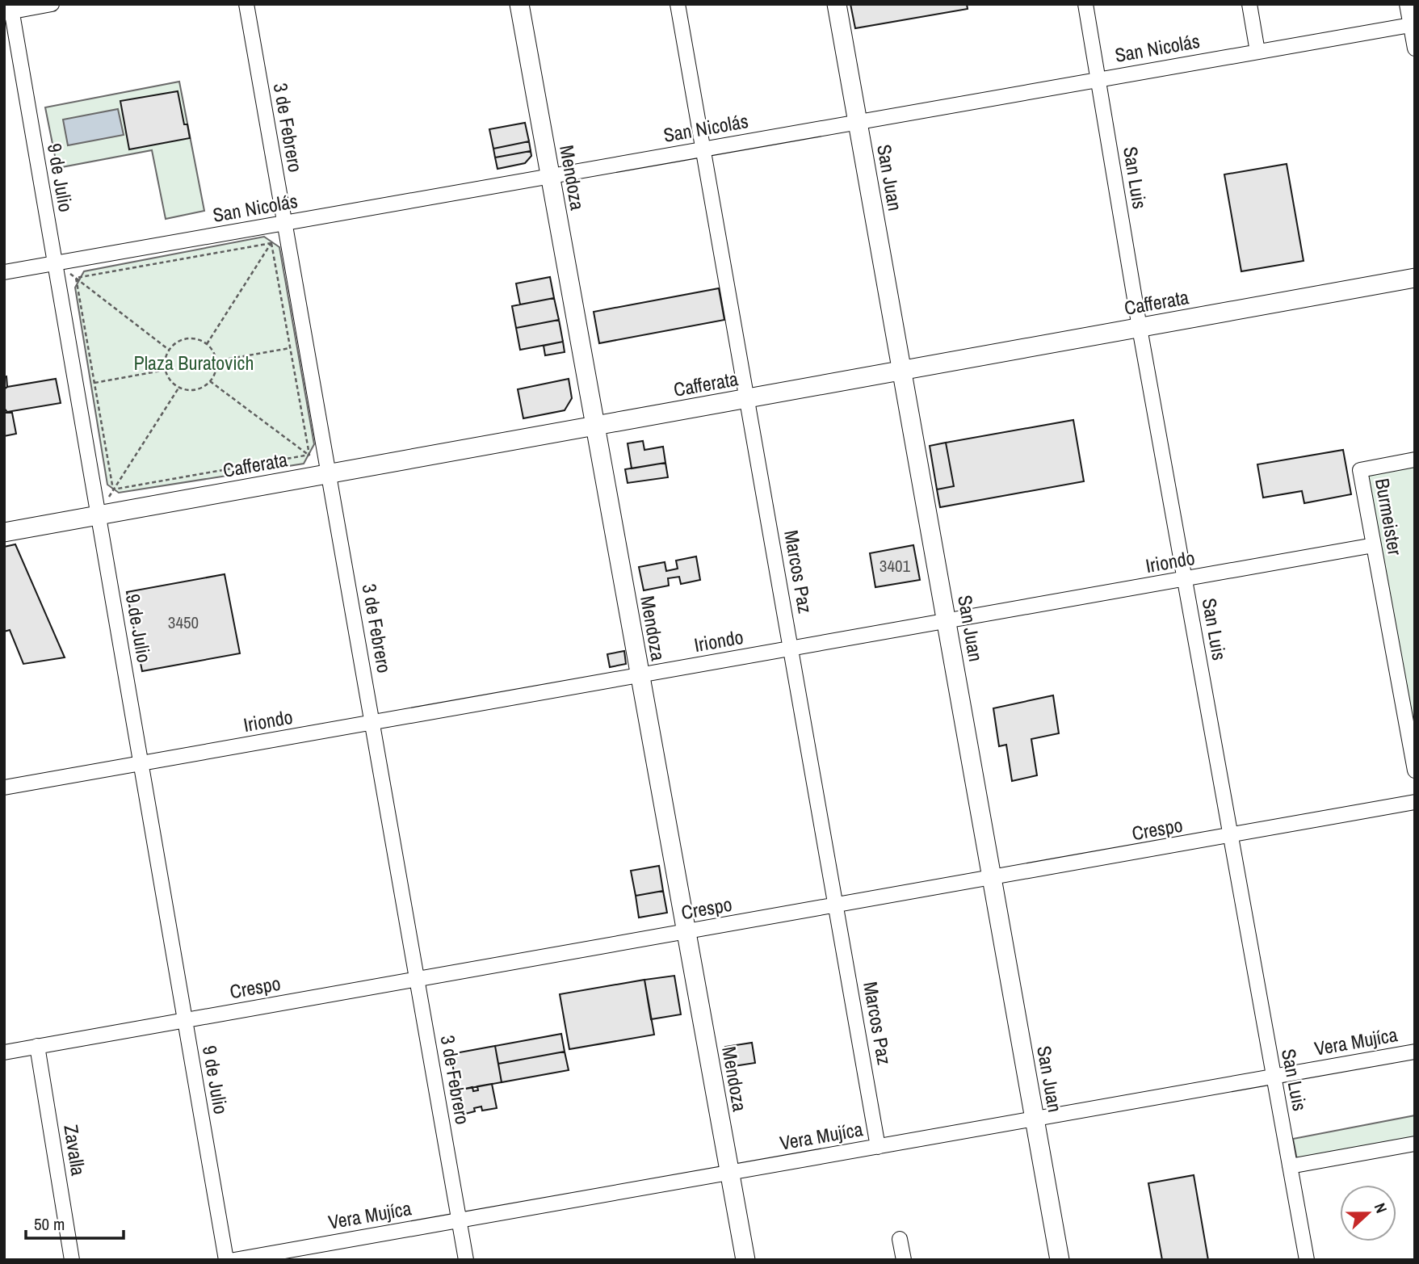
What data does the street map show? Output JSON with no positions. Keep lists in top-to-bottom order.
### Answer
{
  "streets": {
    "main road": ["Mendoza", "San Juan", "Cafferata"],
    "street": [
      "San Nicolás",
      "3 de Febrero",
      "9 de Julio",
      "San Luis",
      "Burmeister",
      "Iriondo",
      "Marcos Paz",
      "Crespo",
      "Vera Mujíca",
      "Zavalla"
    ]
  },
  "crossings": [
    ["San Nicolás", "3 de Febrero"],
    ["San Nicolás", "9 de Julio"],
    ["San Nicolás", "Mendoza"],
    ["San Nicolás", "San Juan"],
    ["San Nicolás", "San Luis"],
    ["San Nicolás", "Marcos Paz"],
    ["3 de Febrero", "Cafferata"],
    ["3 de Febrero", "Iriondo"],
    ["3 de Febrero", "Crespo"],
    ["3 de Febrero", "Vera Mujíca"],
    ["9 de Julio", "Cafferata"],
    ["9 de Julio", "Iriondo"],
    ["9 de Julio", "Crespo"],
    ["Mendoza", "Cafferata"],
    ["Mendoza", "Iriondo"],
    ["Mendoza", "Crespo"],
    ["Mendoza", "Vera Mujíca"],
    ["San Juan", "Cafferata"],
    ["San Juan", "Iriondo"],
    ["San Juan", "Crespo"],
    ["San Juan", "Vera Mujíca"],
    ["San Luis", "Cafferata"],
    ["San Luis", "Iriondo"],
    ["San Luis", "Crespo"],
    ["San Luis", "Vera Mujíca"],
    ["Cafferata", "Marcos Paz"],
    ["Burmeister", "Iriondo"],
    ["Iriondo", "Marcos Paz"],
    ["Marcos Paz", "Crespo"],
    ["Marcos Paz", "Vera Mujíca"],
    ["Crespo", "Zavalla"]
  ],
  "parks": ["Plaza Buratovich"],
  "house_numbers": ["3401", "3450"],
  "scale_bar": "50 m",
  "north": "right"
}
